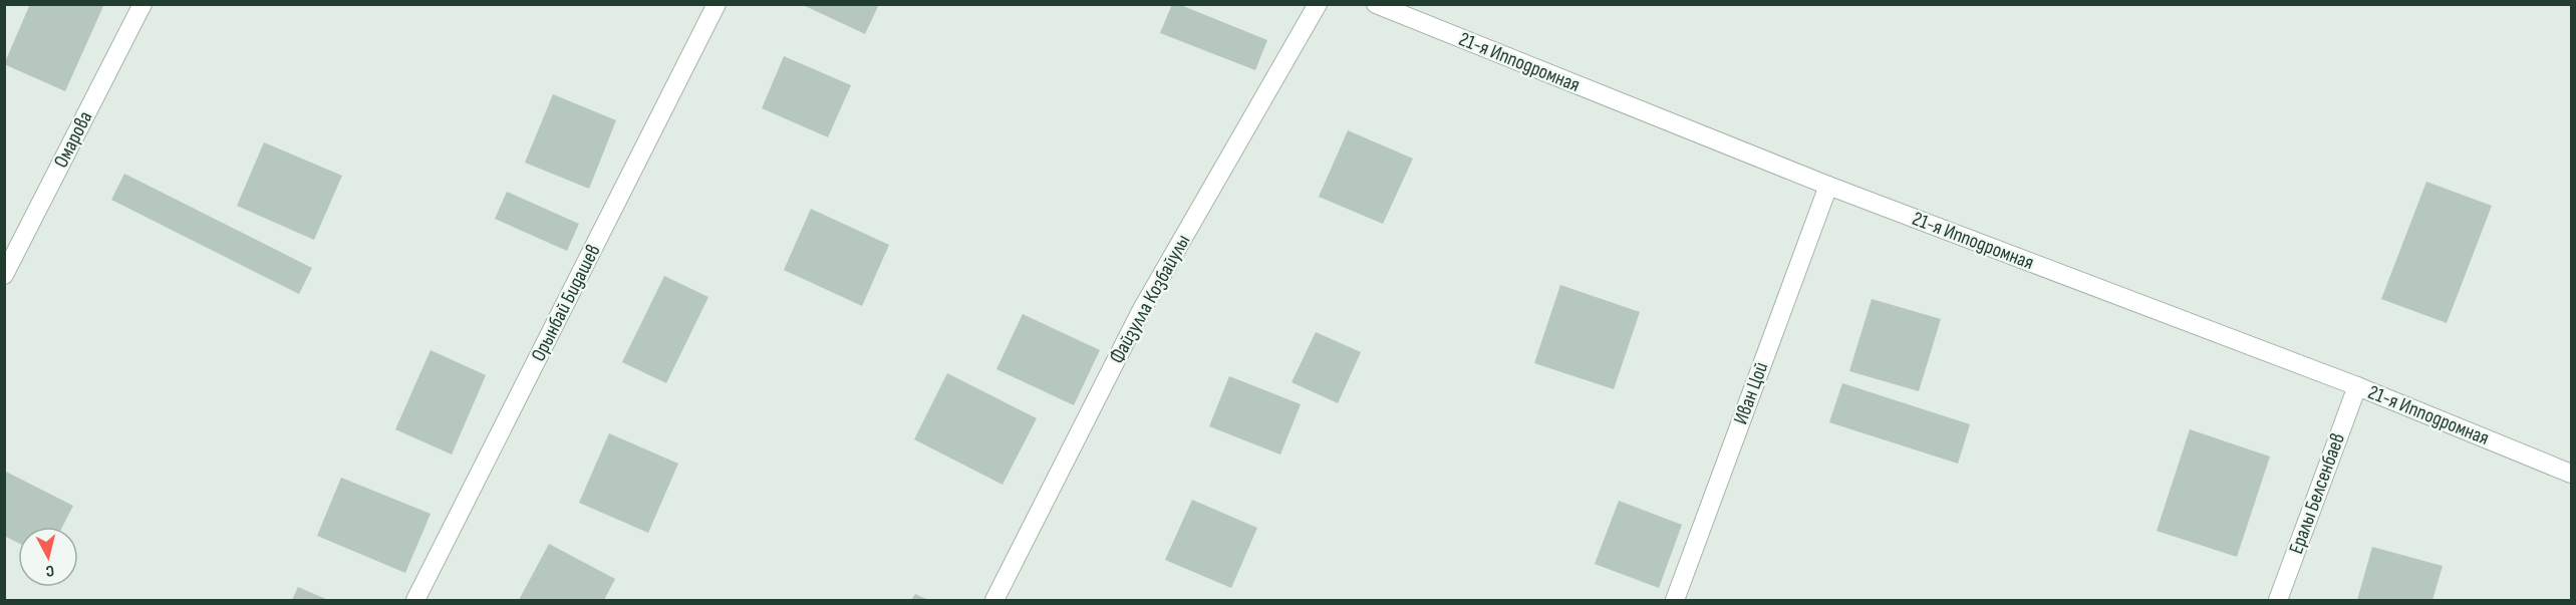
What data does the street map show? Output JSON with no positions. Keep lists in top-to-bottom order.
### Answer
{
  "streets": {
    "street": [
      "21-я Ипподромная",
      "Омарова",
      "Файзулла Козбайулы",
      "Орынбай Бидашев",
      "Иван Цой",
      "Ералы Белсенбаев"
    ]
  },
  "crossings": [
    ["21-я Ипподромная", "Иван Цой"],
    ["21-я Ипподромная", "Ералы Белсенбаев"]
  ],
  "north": "bottom"
}
